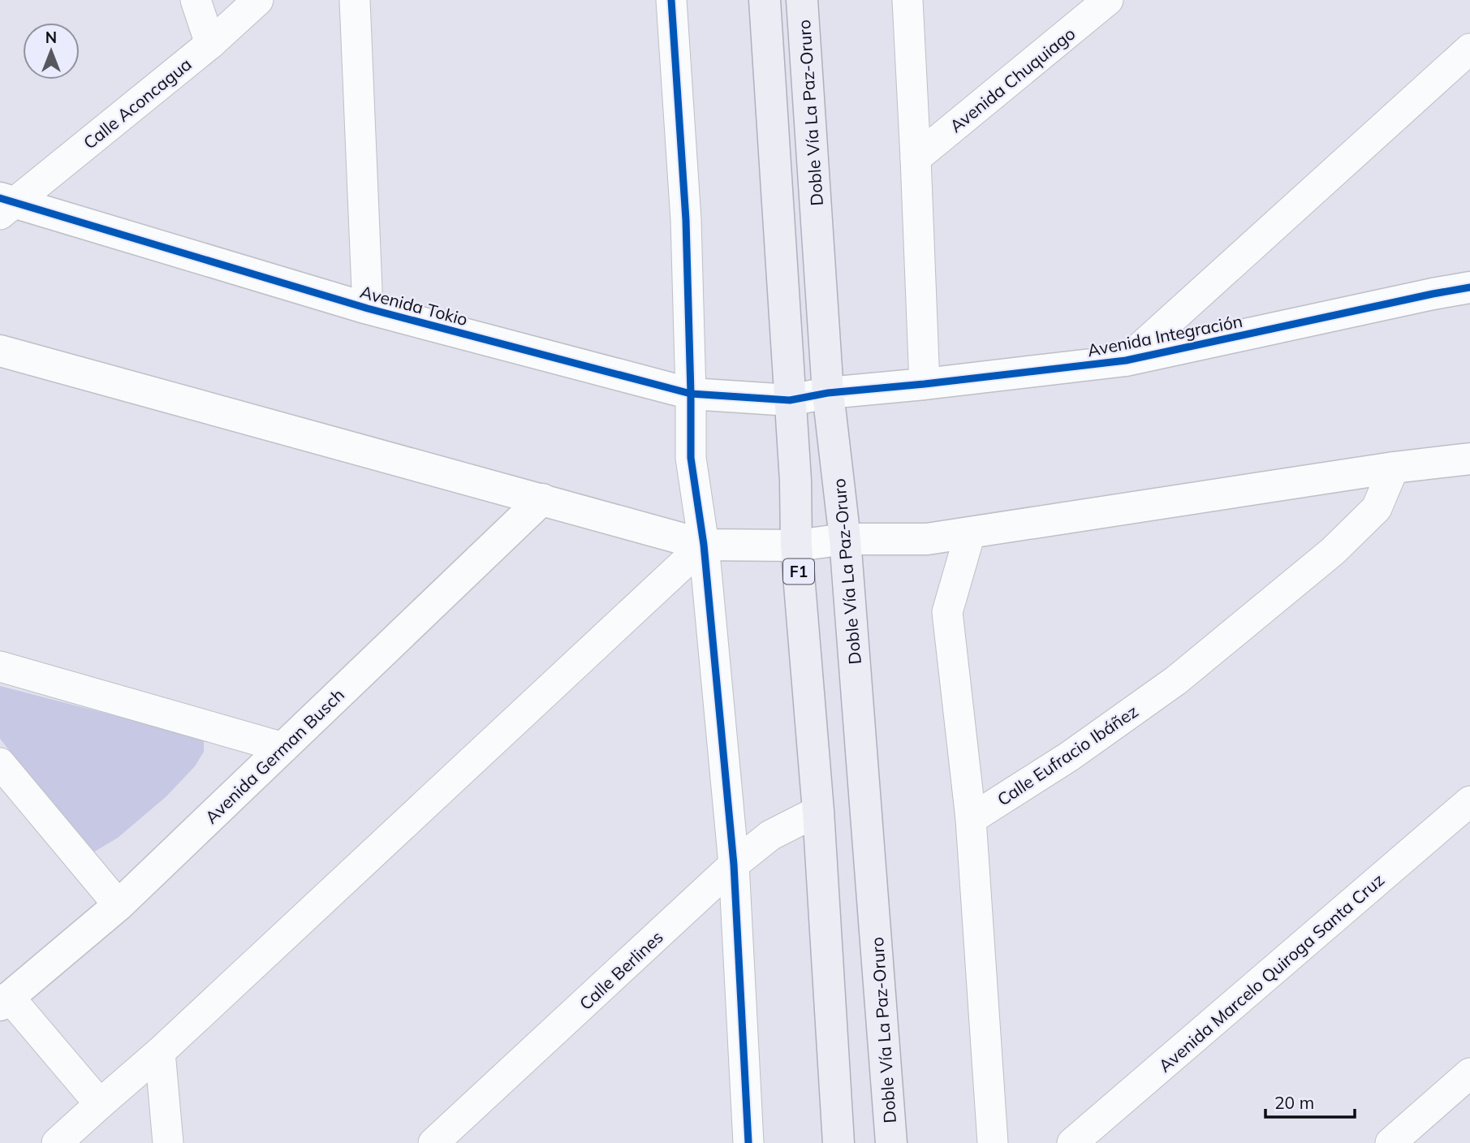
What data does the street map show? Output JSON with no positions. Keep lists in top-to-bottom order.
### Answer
{
  "streets": {
    "highway": ["Doble Vía La Paz-Oruro", "F1"],
    "street": [
      "Avenida Chuquiago",
      "Calle Aconcagua",
      "Avenida Tokio",
      "Avenida Integración",
      "Calle Eufracio Ibáñez",
      "Avenida German Busch",
      "Calle Berlines",
      "Avenida Marcelo Quiroga Santa Cruz"
    ]
  },
  "crossings": [
    ["Calle Aconcagua", "Avenida Tokio"],
    ["Doble Vía La Paz-Oruro", "Avenida Tokio"],
    ["Doble Vía La Paz-Oruro", "Avenida Integración"],
    ["Avenida Tokio", "Avenida Integración"],
    ["Avenida Tokio", "F1"],
    ["F1", "Calle Berlines"]
  ],
  "scale_bar": "20 m",
  "north": "top"
}
